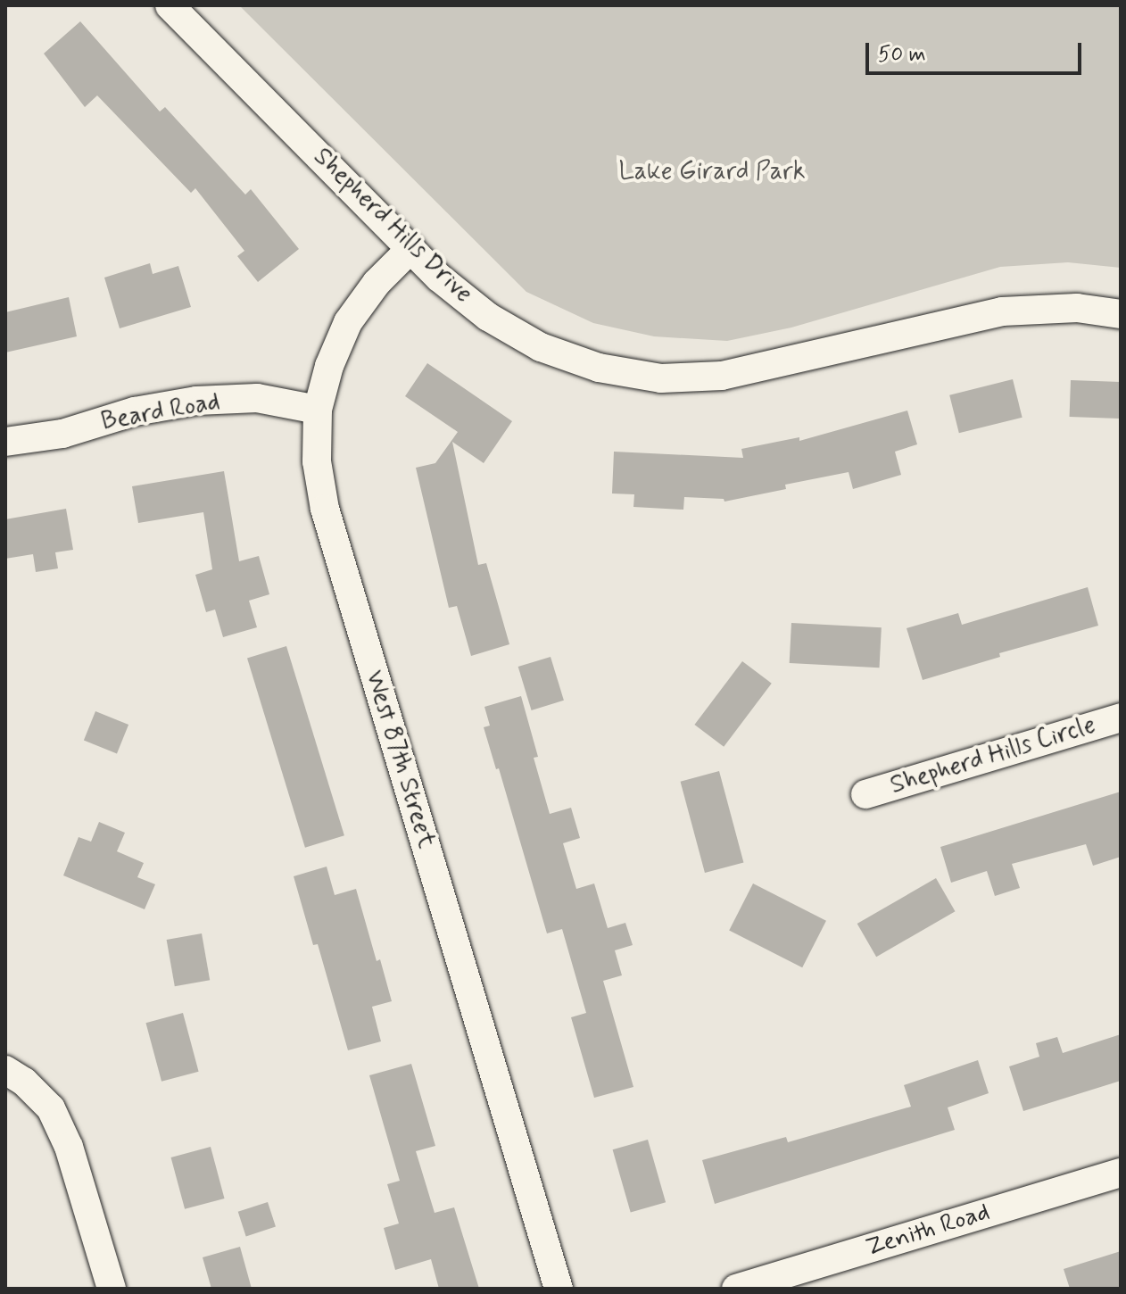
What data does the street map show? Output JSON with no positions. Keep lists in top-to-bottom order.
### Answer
{
  "streets": {
    "street": [
      "Shepherd Hills Drive",
      "Beard Road",
      "Shepherd Hills Circle",
      "West 87th Street",
      "Zenith Road"
    ]
  },
  "crossings": [
    ["Shepherd Hills Drive", "West 87th Street"],
    ["Beard Road", "West 87th Street"]
  ],
  "parks": ["Lake Girard Park"],
  "scale_bar": "50 m"
}
